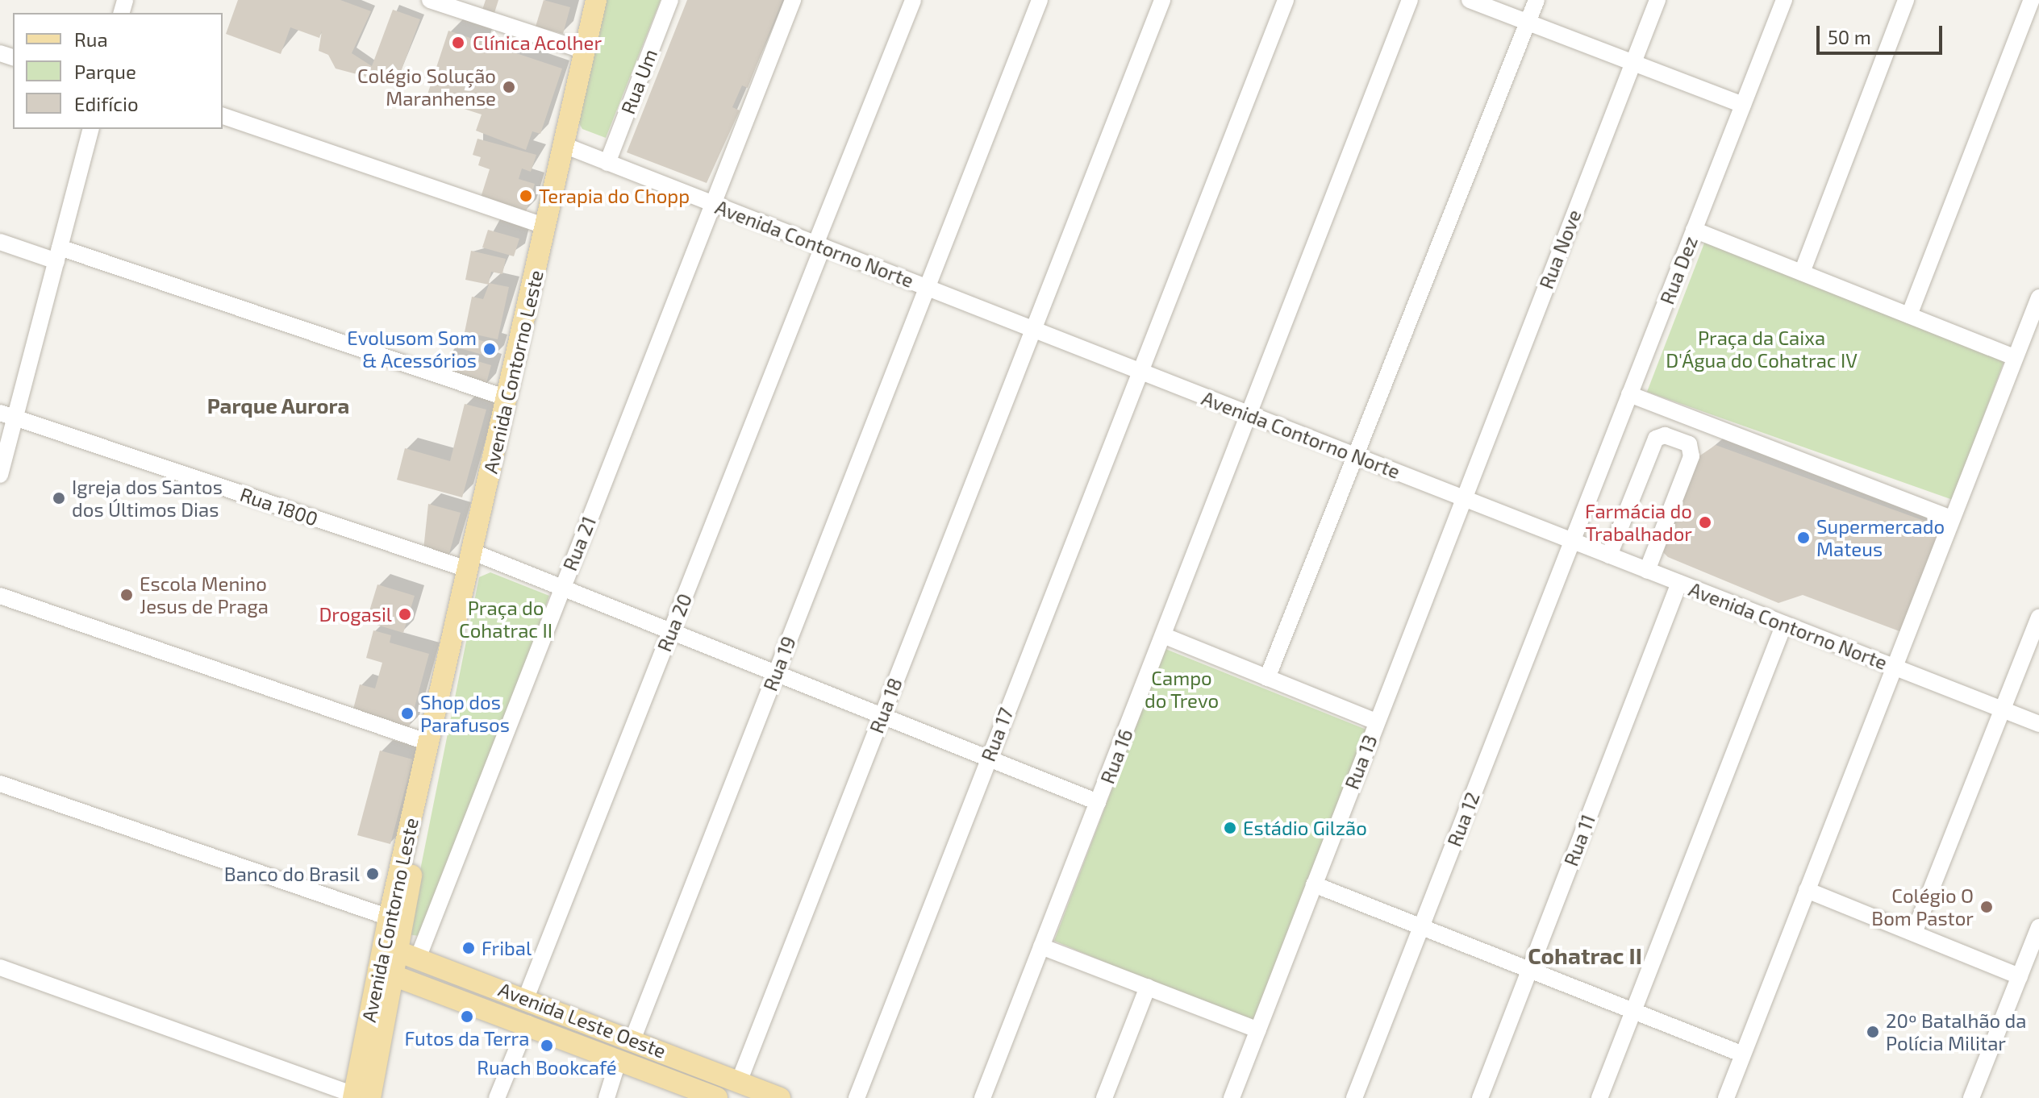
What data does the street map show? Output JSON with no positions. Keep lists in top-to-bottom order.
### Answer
{
  "streets": {
    "main road": ["Avenida Contorno Leste", "Avenida Leste Oeste"],
    "street": [
      "Rua Um",
      "Avenida Contorno Norte",
      "Rua Nove",
      "Rua Dez",
      "Rua 1800",
      "Rua 21",
      "Rua 20",
      "Rua 19",
      "Rua 18",
      "Rua 17",
      "Rua 16",
      "Rua 13",
      "Rua 12",
      "Rua 11"
    ]
  },
  "crossings": [
    ["Rua Um", "Avenida Contorno Norte"],
    ["Avenida Contorno Norte", "Rua Nove"],
    ["Avenida Contorno Norte", "Rua Dez"],
    ["Avenida Contorno Norte", "Avenida Contorno Leste"],
    ["Avenida Contorno Norte", "Rua 21"],
    ["Avenida Contorno Norte", "Rua 20"],
    ["Avenida Contorno Norte", "Rua 19"],
    ["Avenida Contorno Norte", "Rua 18"],
    ["Avenida Contorno Norte", "Rua 17"],
    ["Avenida Contorno Norte", "Rua 16"],
    ["Avenida Contorno Norte", "Rua 13"],
    ["Avenida Contorno Norte", "Rua 12"],
    ["Avenida Contorno Norte", "Rua 11"],
    ["Rua Nove", "Rua 13"],
    ["Rua Dez", "Rua 12"],
    ["Avenida Contorno Leste", "Rua 1800"],
    ["Avenida Contorno Leste", "Rua 21"],
    ["Avenida Contorno Leste", "Avenida Leste Oeste"],
    ["Rua 1800", "Rua 21"],
    ["Rua 1800", "Rua 20"],
    ["Rua 1800", "Rua 19"],
    ["Rua 1800", "Rua 18"],
    ["Rua 1800", "Rua 17"],
    ["Rua 1800", "Rua 16"],
    ["Rua 21", "Avenida Leste Oeste"],
    ["Rua 20", "Avenida Leste Oeste"],
    ["Rua 19", "Avenida Leste Oeste"],
    ["Rua 18", "Avenida Leste Oeste"]
  ],
  "districts": ["Parque Aurora", "Cohatrac II"],
  "parks": ["Praça da Caixa D'Água do Cohatrac IV", "Praça do Cohatrac II", "Campo do Trevo"],
  "places": [
    "Clínica Acolher",
    "Colégio Solução Maranhense",
    "Terapia do Chopp",
    "Evolusom Som & Acessórios",
    "Igreja dos Santos dos Últimos Dias",
    "Farmácia do Trabalhador",
    "Supermercado Mateus",
    "Escola Menino Jesus de Praga",
    "Drogasil",
    "Shop dos Parafusos",
    "Estádio Gilzão",
    "Banco do Brasil",
    "Colégio O Bom Pastor",
    "Fribal",
    "Futos da Terra",
    "20º Batalhão da Polícia Militar",
    "Ruach Bookcafé"
  ],
  "legend": ["Rua", "Parque", "Edifício"],
  "scale_bar": "50 m"
}
